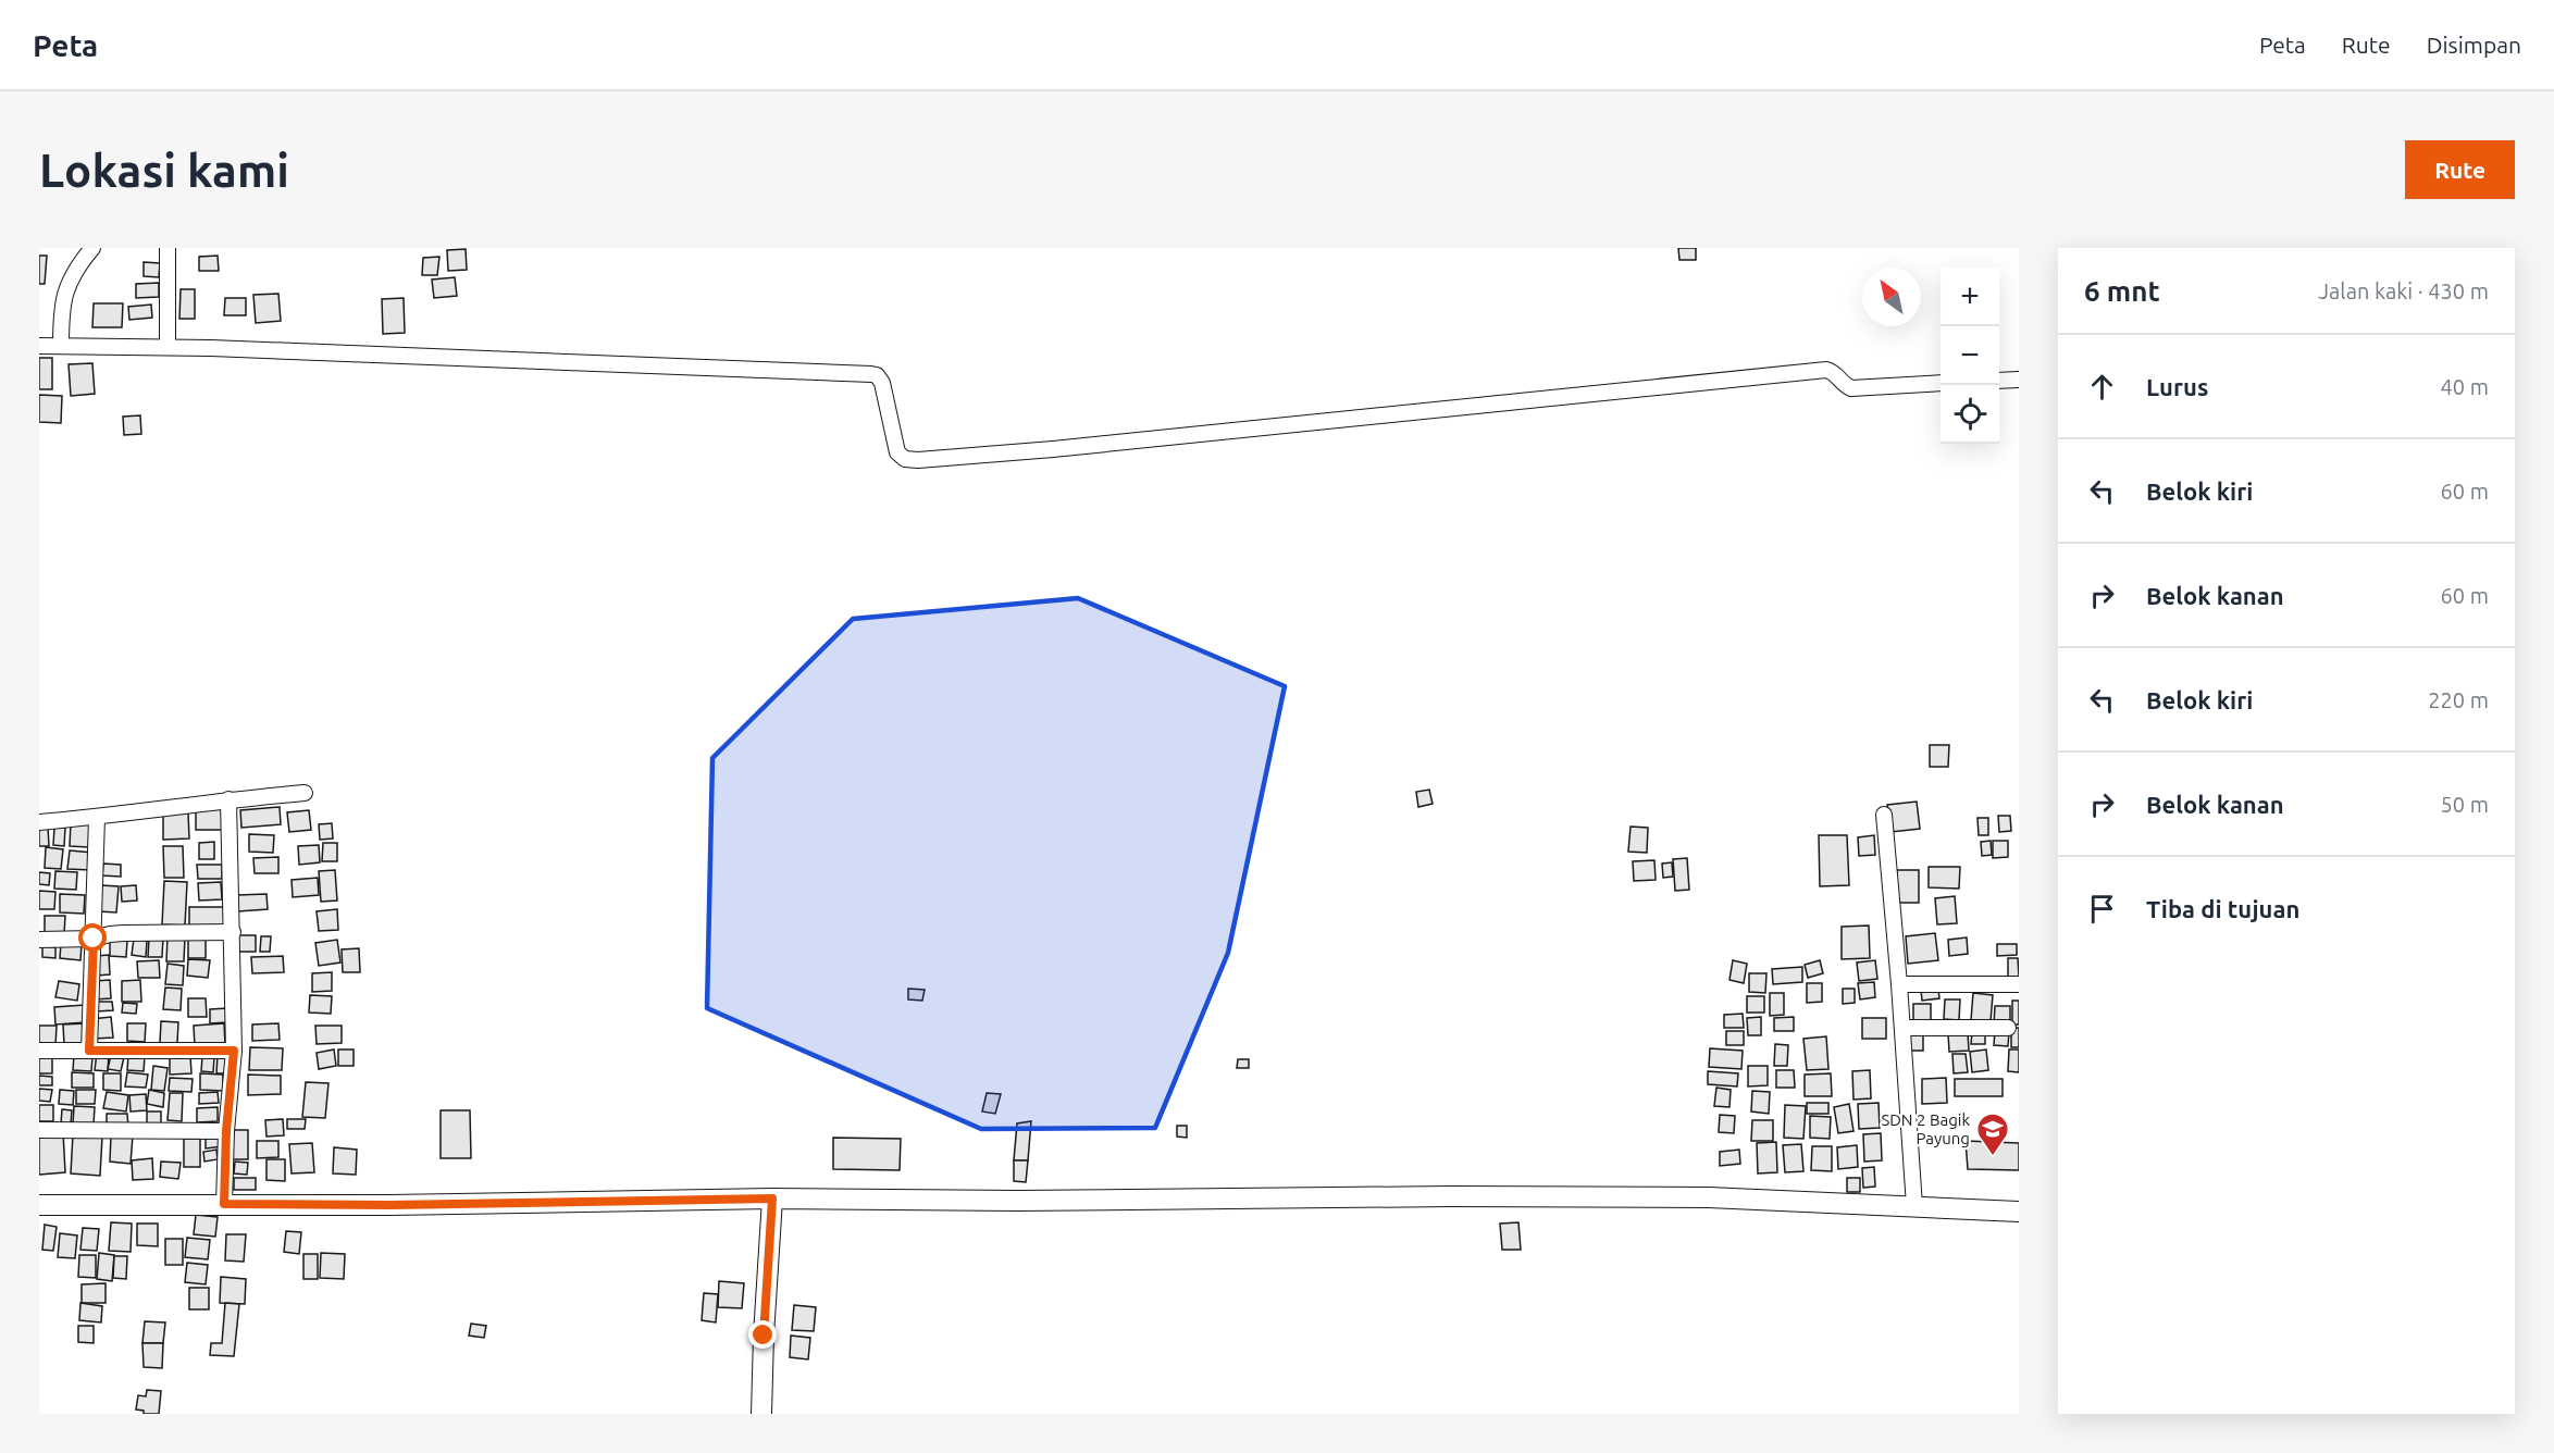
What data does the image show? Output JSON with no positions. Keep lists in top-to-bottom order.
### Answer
{
  "places": {
    "school or university": ["SDN 2 Bagik Payung"]
  },
  "north": "top left",
  "page": {
    "header": "Peta",
    "nav": ["Peta", "Rute", "Disimpan"],
    "buttons": "Rute",
    "title": "Lokasi kami",
    "heading": ["6 mnt", "Jalan kaki · 430 m"],
    "map_buttons": ["+", "−"],
    "list": [
      ["Lurus", "40 m"],
      ["Belok kiri", "60 m"],
      ["Belok kanan", "60 m"],
      ["Belok kiri", "220 m"],
      ["Belok kanan", "50 m"],
      "Tiba di tujuan"
    ]
  }
}
